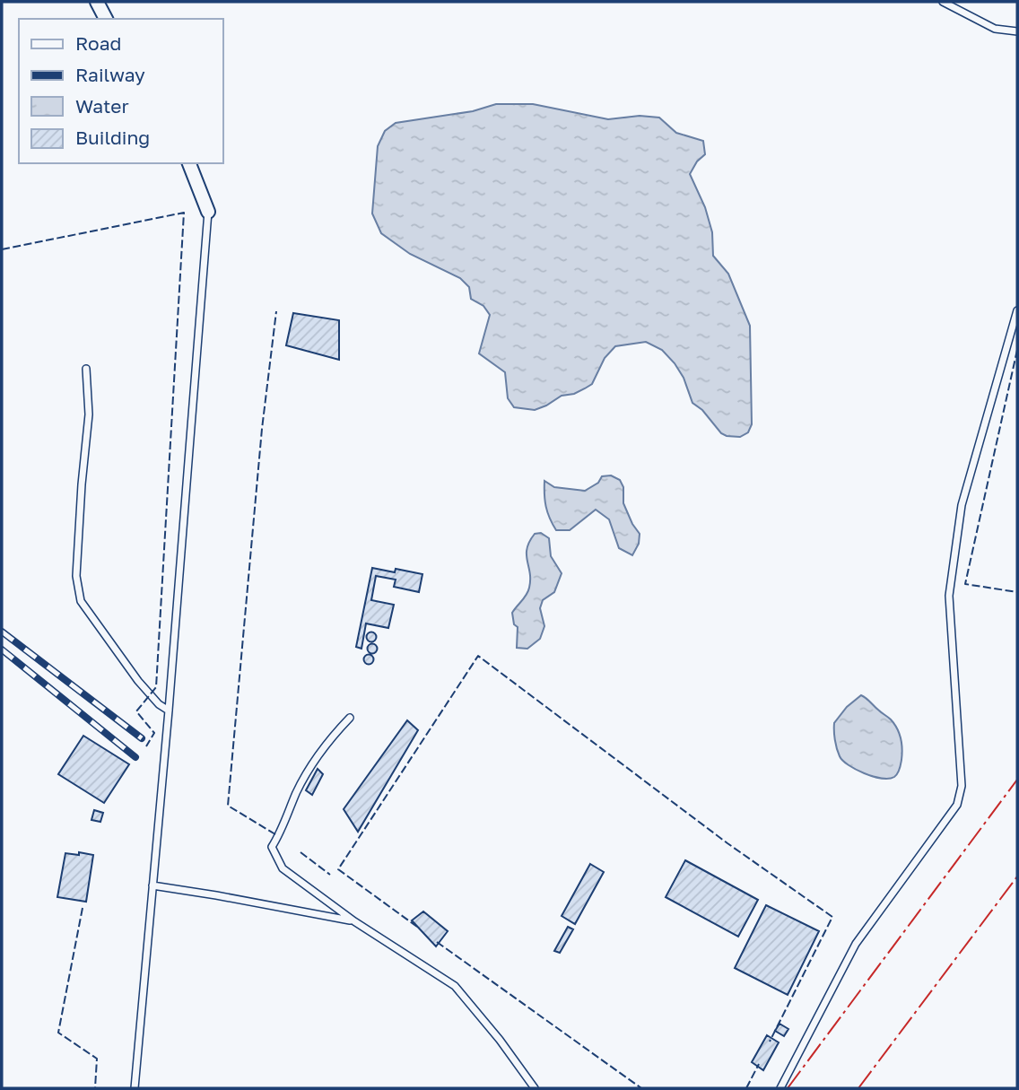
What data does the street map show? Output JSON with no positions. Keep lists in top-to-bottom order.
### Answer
{
  "legend": [
    "Road",
    "Railway",
    "Water",
    "Building"
  ]
}
